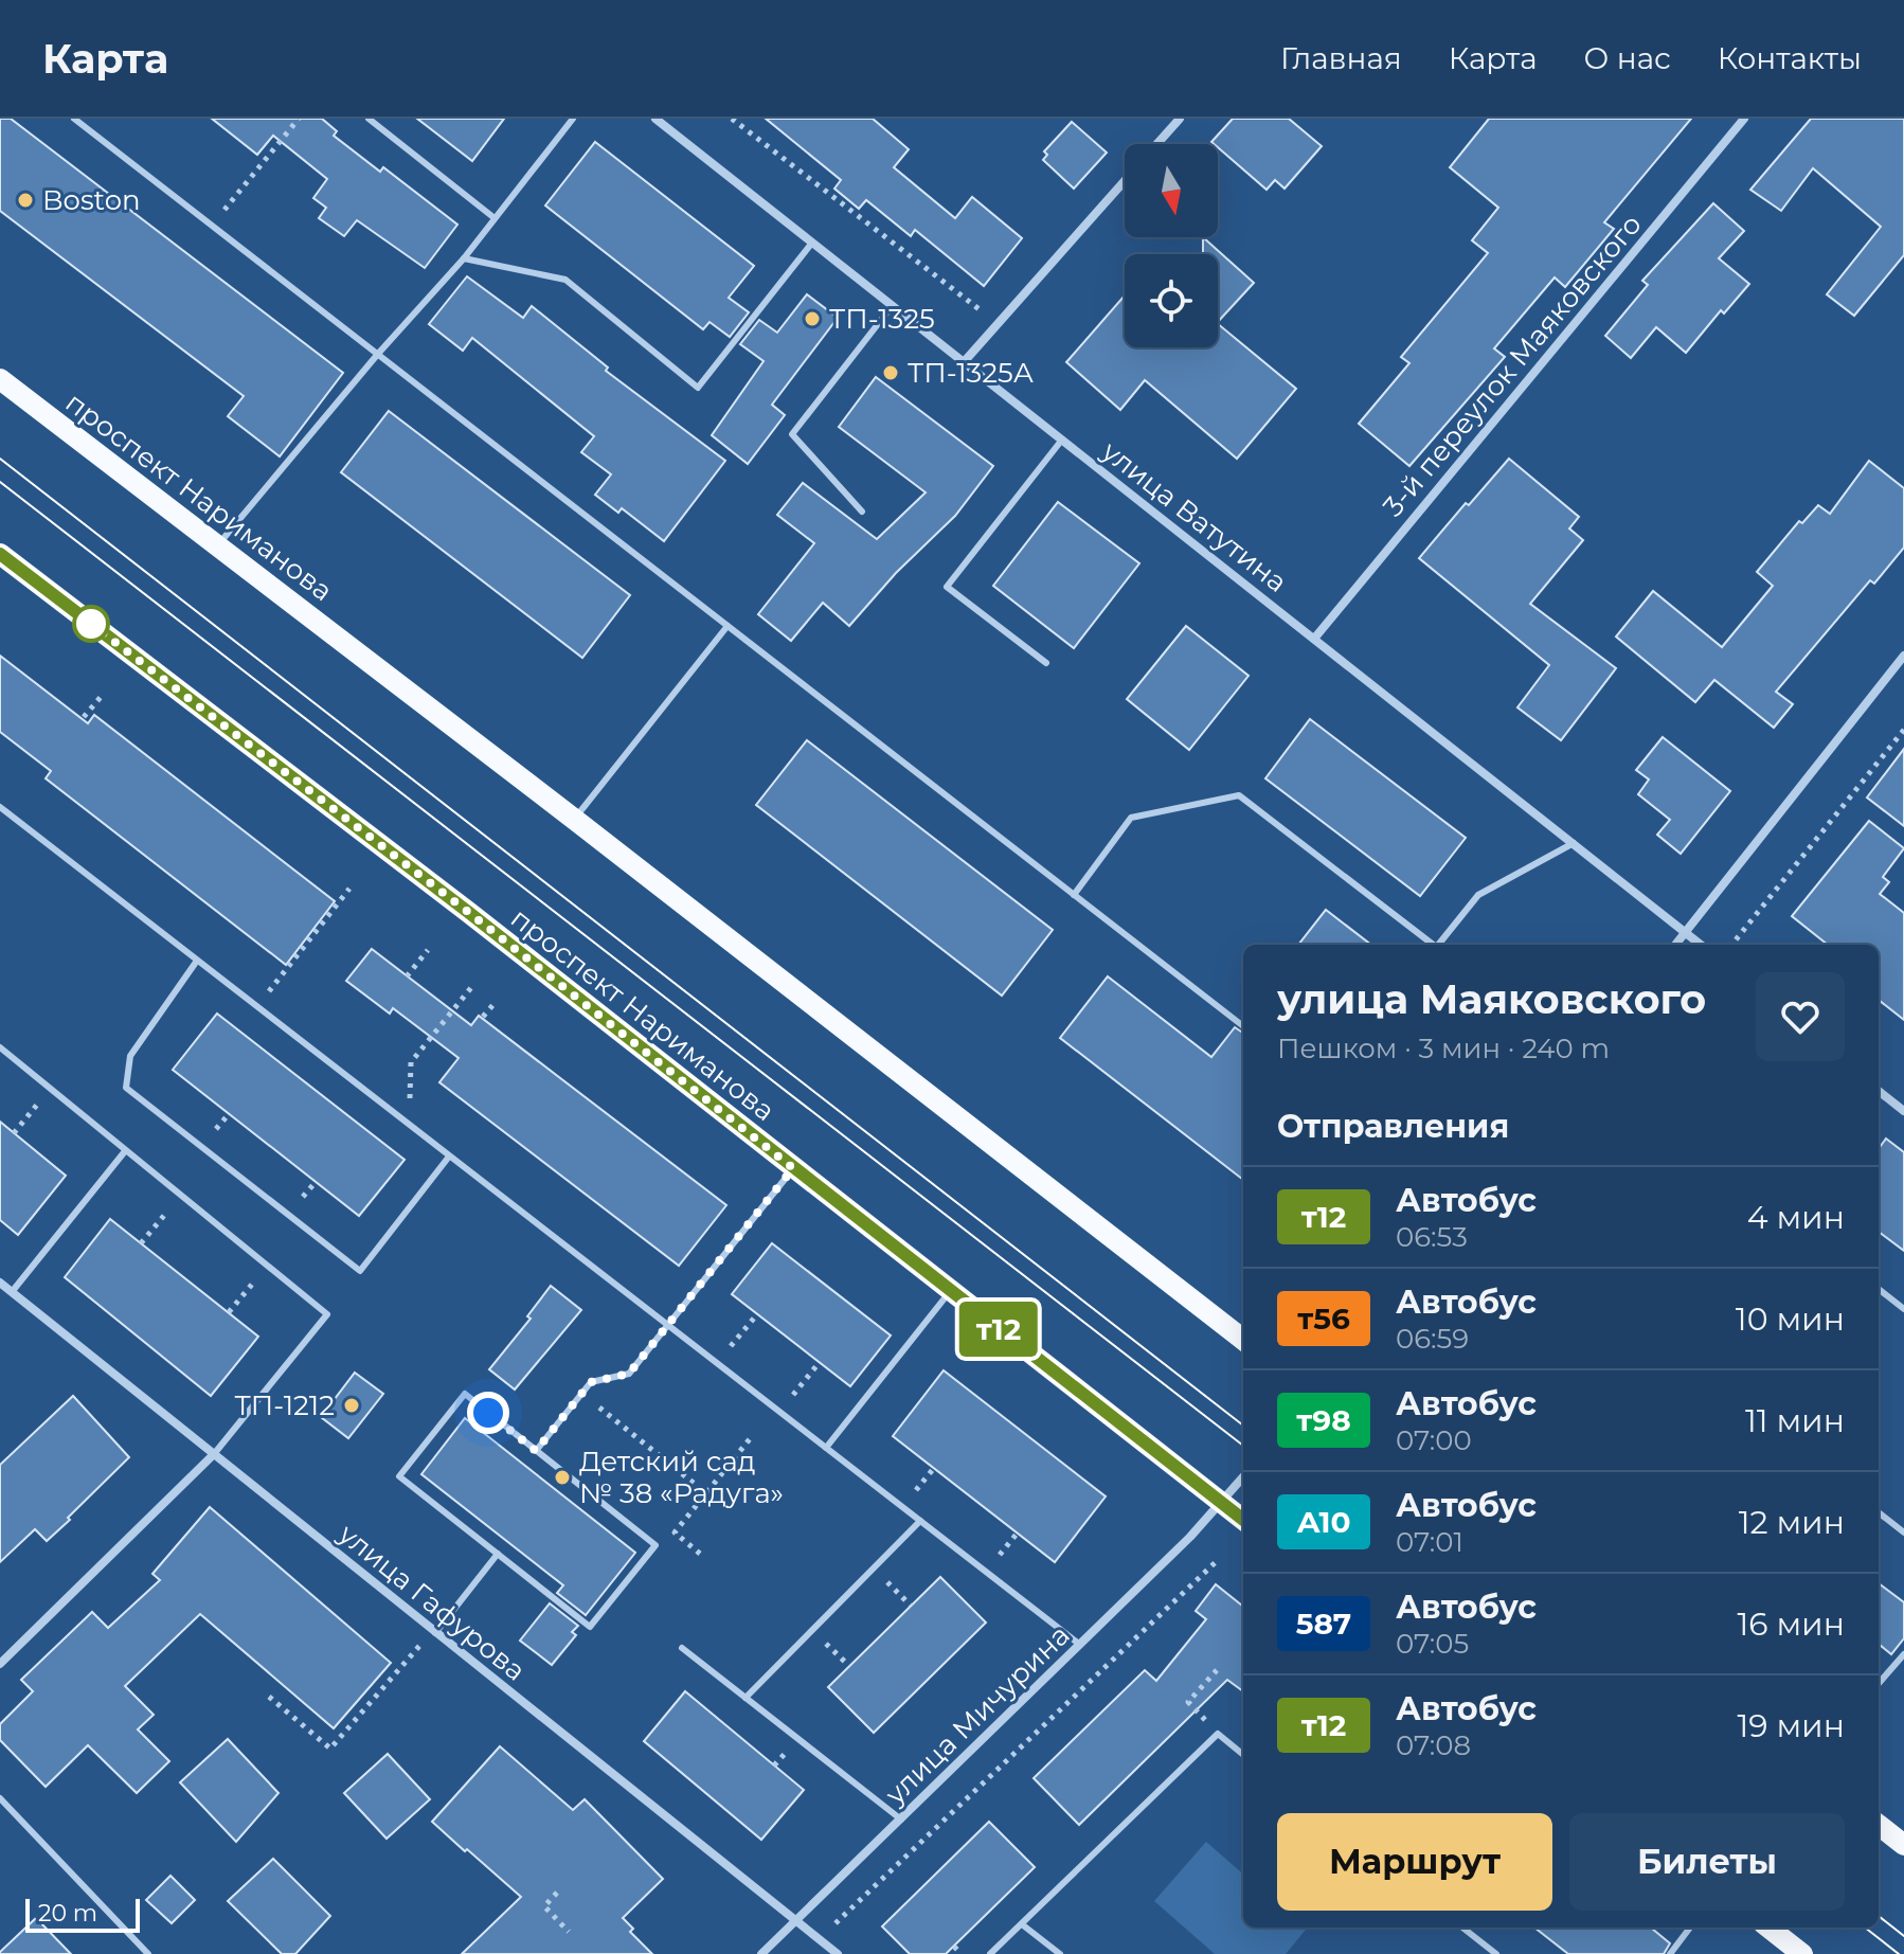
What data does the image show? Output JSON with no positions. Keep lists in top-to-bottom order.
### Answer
{
  "streets": {
    "main road": ["проспект Нариманова"],
    "street": [
      "3-й переулок Маяковского",
      "улица Ватутина",
      "улица Гафурова",
      "улица Мичурина"
    ]
  },
  "crossings": [
    ["3-й переулок Маяковского", "улица Ватутина"],
    ["проспект Нариманова", "улица Мичурина"],
    ["улица Гафурова", "улица Мичурина"]
  ],
  "places": [
    "Boston",
    "ТП-1325",
    "ТП-1325А",
    "ТП-1212",
    "Детский сад № 38 «Радуга»"
  ],
  "lines": ["bus line т12"],
  "scale_bar": "20 m",
  "north": "bottom",
  "page": {
    "header": "Карта",
    "nav": [
      "Главная",
      "Карта",
      "О нас",
      "Контакты"
    ],
    "on_map": "т12",
    "heading": [
      ["улица Маяковского", "Пешком · 3 мин · 240 m"],
      "Отправления"
    ],
    "list": [
      {
        "mark": "т12",
        "name": "Автобус",
        "note": "06:53",
        "value": "4 мин"
      },
      {
        "mark": "т56",
        "name": "Автобус",
        "note": "06:59",
        "value": "10 мин"
      },
      {
        "mark": "т98",
        "name": "Автобус",
        "note": "07:00",
        "value": "11 мин"
      },
      {
        "mark": "А10",
        "name": "Автобус",
        "note": "07:01",
        "value": "12 мин"
      },
      {
        "mark": "587",
        "name": "Автобус",
        "note": "07:05",
        "value": "16 мин"
      },
      {
        "mark": "т12",
        "name": "Автобус",
        "note": "07:08",
        "value": "19 мин"
      }
    ],
    "buttons": ["Маршрут", "Билеты"],
    "scale": "20 m"
  }
}
